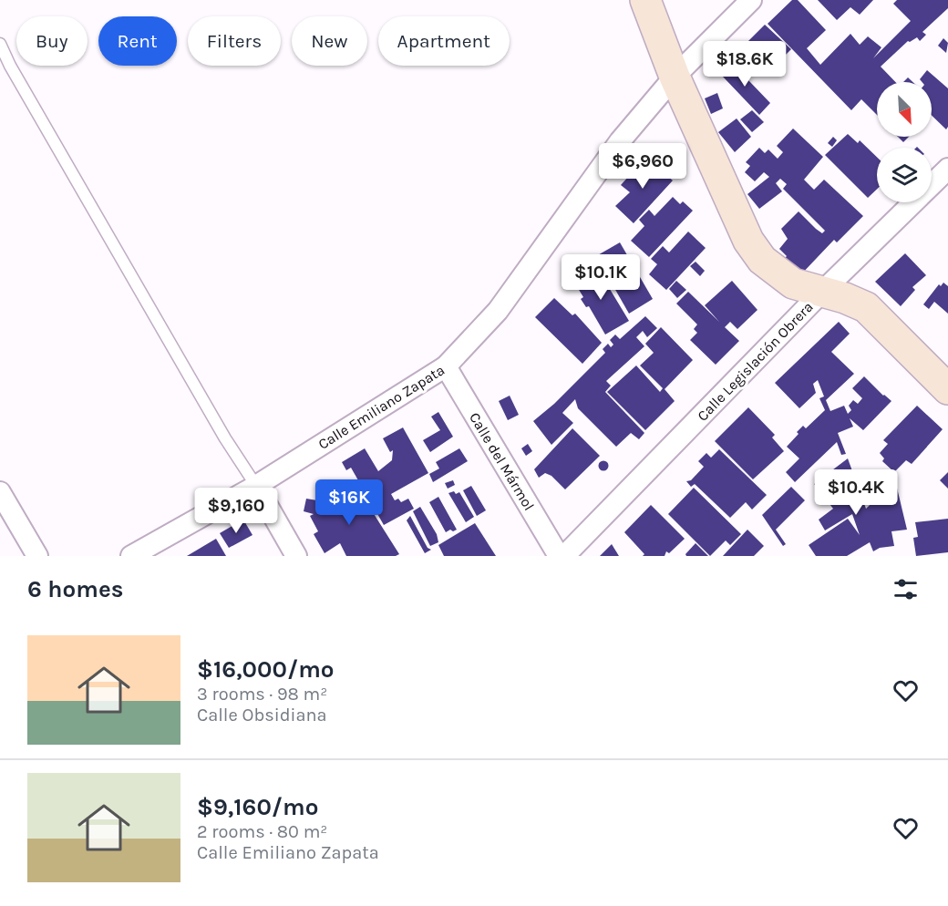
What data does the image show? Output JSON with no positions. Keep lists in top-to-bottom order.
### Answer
{
  "streets": {
    "street": ["Calle Legislación Obrera", "Calle Emiliano Zapata", "Calle del Mármol"]
  },
  "crossings": [
    ["Calle Emiliano Zapata", "Calle del Mármol"]
  ],
  "north": "bottom right",
  "page": {
    "chip": [
      "Buy",
      "Rent",
      "Filters",
      "New",
      "Apartment"
    ],
    "price": [
      "$18.6K",
      "$6,960",
      "$10.1K",
      "$10.4K",
      "$16K",
      "$9,160"
    ],
    "heading": "6 homes",
    "list": [
      {
        "name": "$16,000/mo",
        "note": "3 rooms · 98 m² · Calle Obsidiana"
      },
      {
        "name": "$9,160/mo",
        "note": "2 rooms · 80 m² · Calle Emiliano Zapata"
      }
    ]
  }
}
